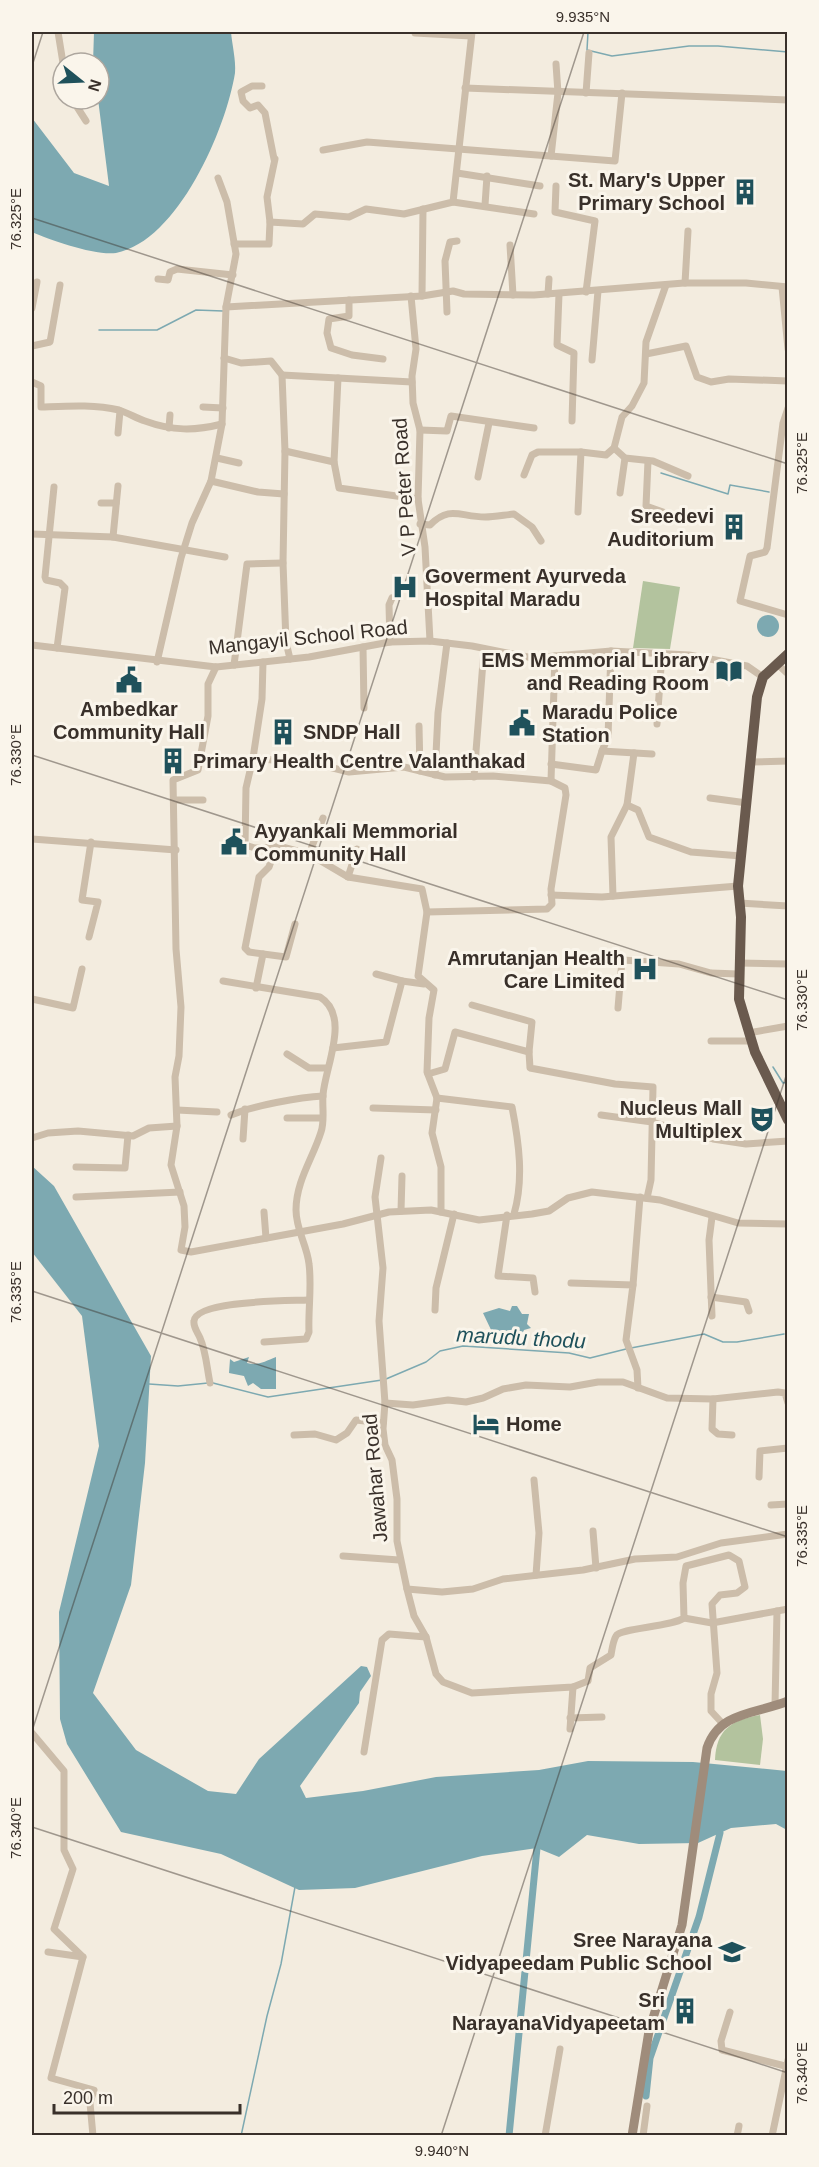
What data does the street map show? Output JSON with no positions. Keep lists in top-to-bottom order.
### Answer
{
  "streets": {
    "street": ["V P Peter Road", "Mangayil School Road", "Jawahar Road"]
  },
  "crossings": [
    ["V P Peter Road", "Mangayil School Road"]
  ],
  "water": ["marudu thodu"],
  "places": {
    "building": [
      "St. Mary's Upper Primary School",
      "Sreedevi Auditorium",
      "SNDP Hall",
      "Primary Health Centre Valanthakad",
      "Sri NarayanaVidyapeetam"
    ],
    "hospital": ["Goverment Ayurveda Hospital Maradu", "Amrutanjan Health Care Limited"],
    "library": ["EMS Memmorial Library and Reading Room"],
    "public building": ["Ambedkar Community Hall", "Maradu Police Station", "Ayyankali Memmorial Community Hall"],
    "theatre": ["Nucleus Mall Multiplex"],
    "hotel": ["Home"],
    "school or university": ["Sree Narayana Vidyapeedam Public School"]
  },
  "scale_bar": "200 m",
  "north": "right",
  "coordinates": [
    "9.935°N",
    "76.325°E",
    "76.330°E",
    "76.335°E",
    "76.340°E",
    "9.940°N"
  ]
}
